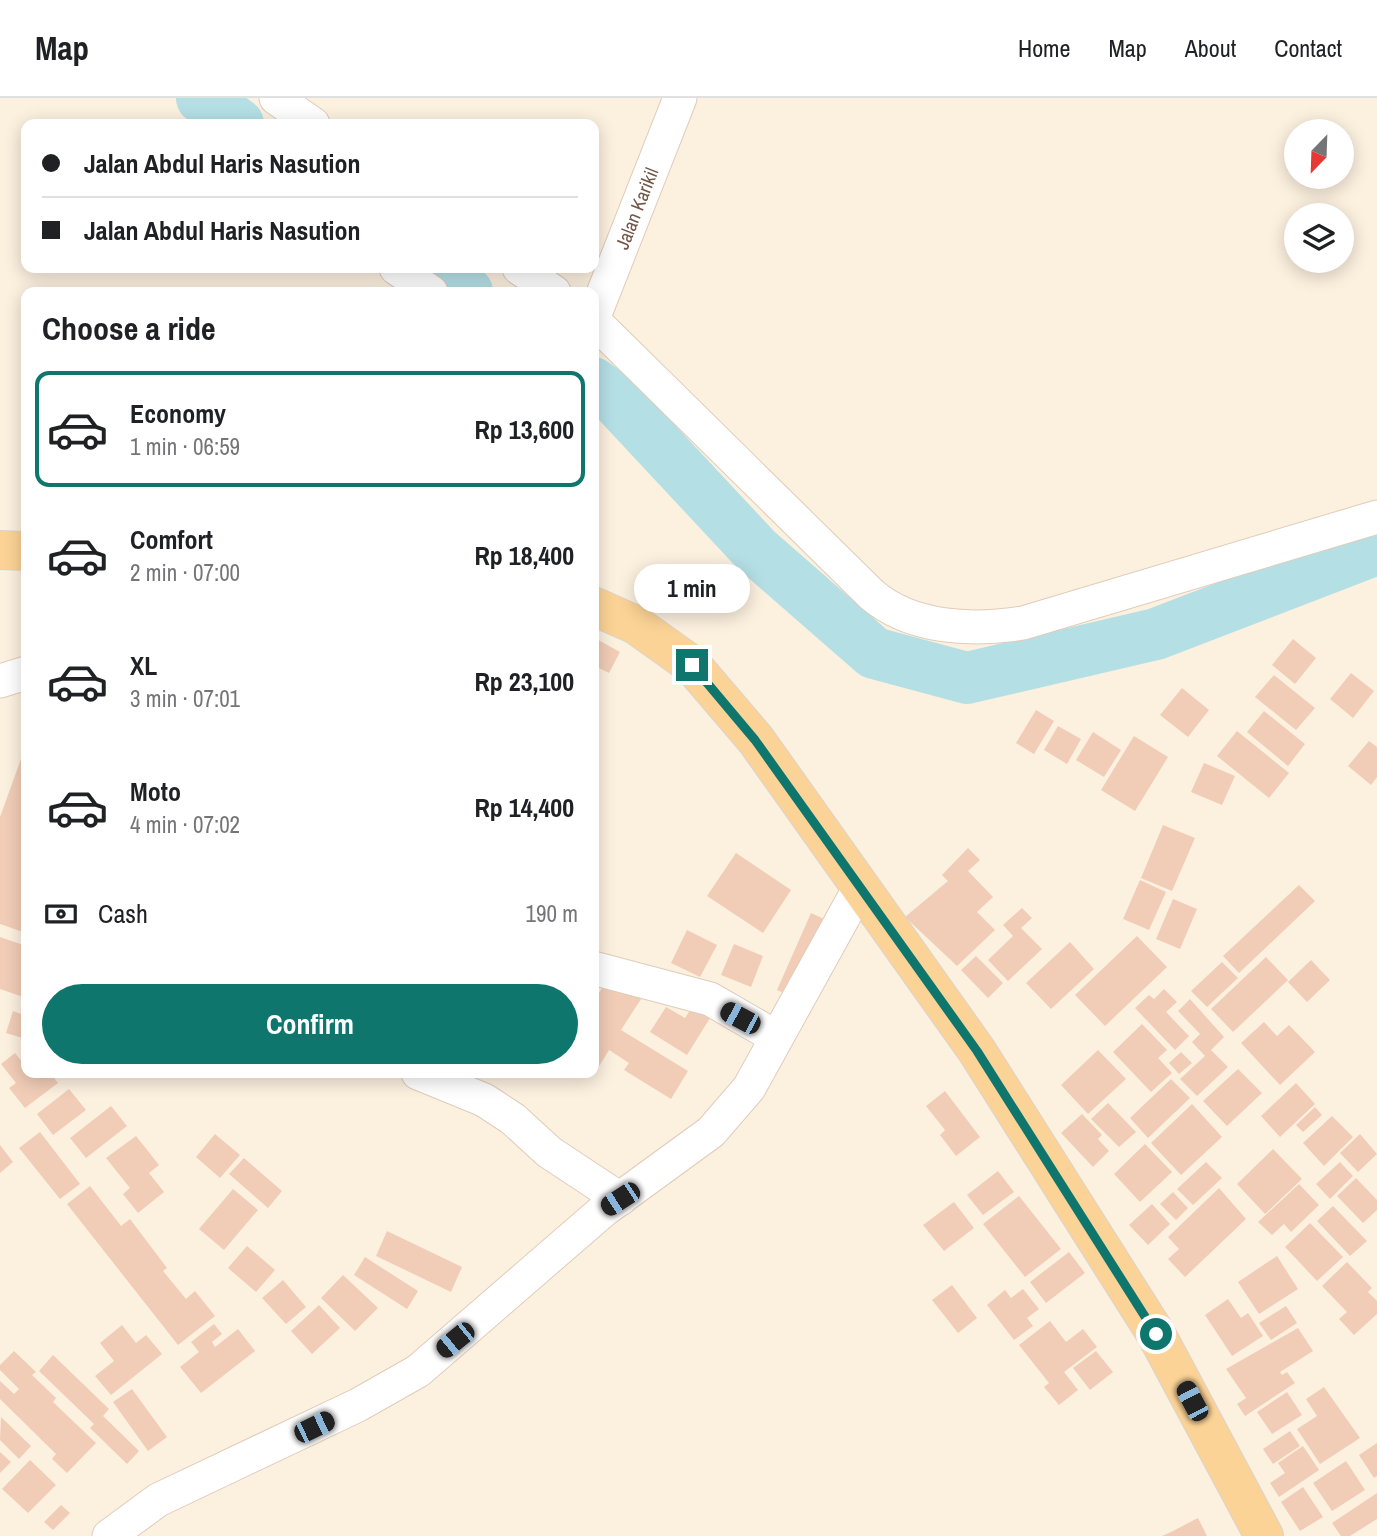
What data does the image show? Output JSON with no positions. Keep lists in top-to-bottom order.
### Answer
{
  "streets": {
    "street": ["Jalan Karikil"]
  },
  "north": "bottom left",
  "page": {
    "header": "Map",
    "nav": [
      "Home",
      "Map",
      "About",
      "Contact"
    ],
    "banner": ["Jalan Abdul Haris Nasution", "Jalan Abdul Haris Nasution"],
    "heading": "Choose a ride",
    "list": [
      {
        "name": "Economy",
        "note": "1 min · 06:59",
        "value": "Rp 13,600"
      },
      {
        "name": "Comfort",
        "note": "2 min · 07:00",
        "value": "Rp 18,400"
      },
      {
        "name": "XL",
        "note": "3 min · 07:01",
        "value": "Rp 23,100"
      },
      {
        "name": "Moto",
        "note": "4 min · 07:02",
        "value": "Rp 14,400"
      }
    ],
    "bubble": "1 min",
    "pay": ["Cash", "190 m"],
    "buttons": "Confirm"
  }
}
